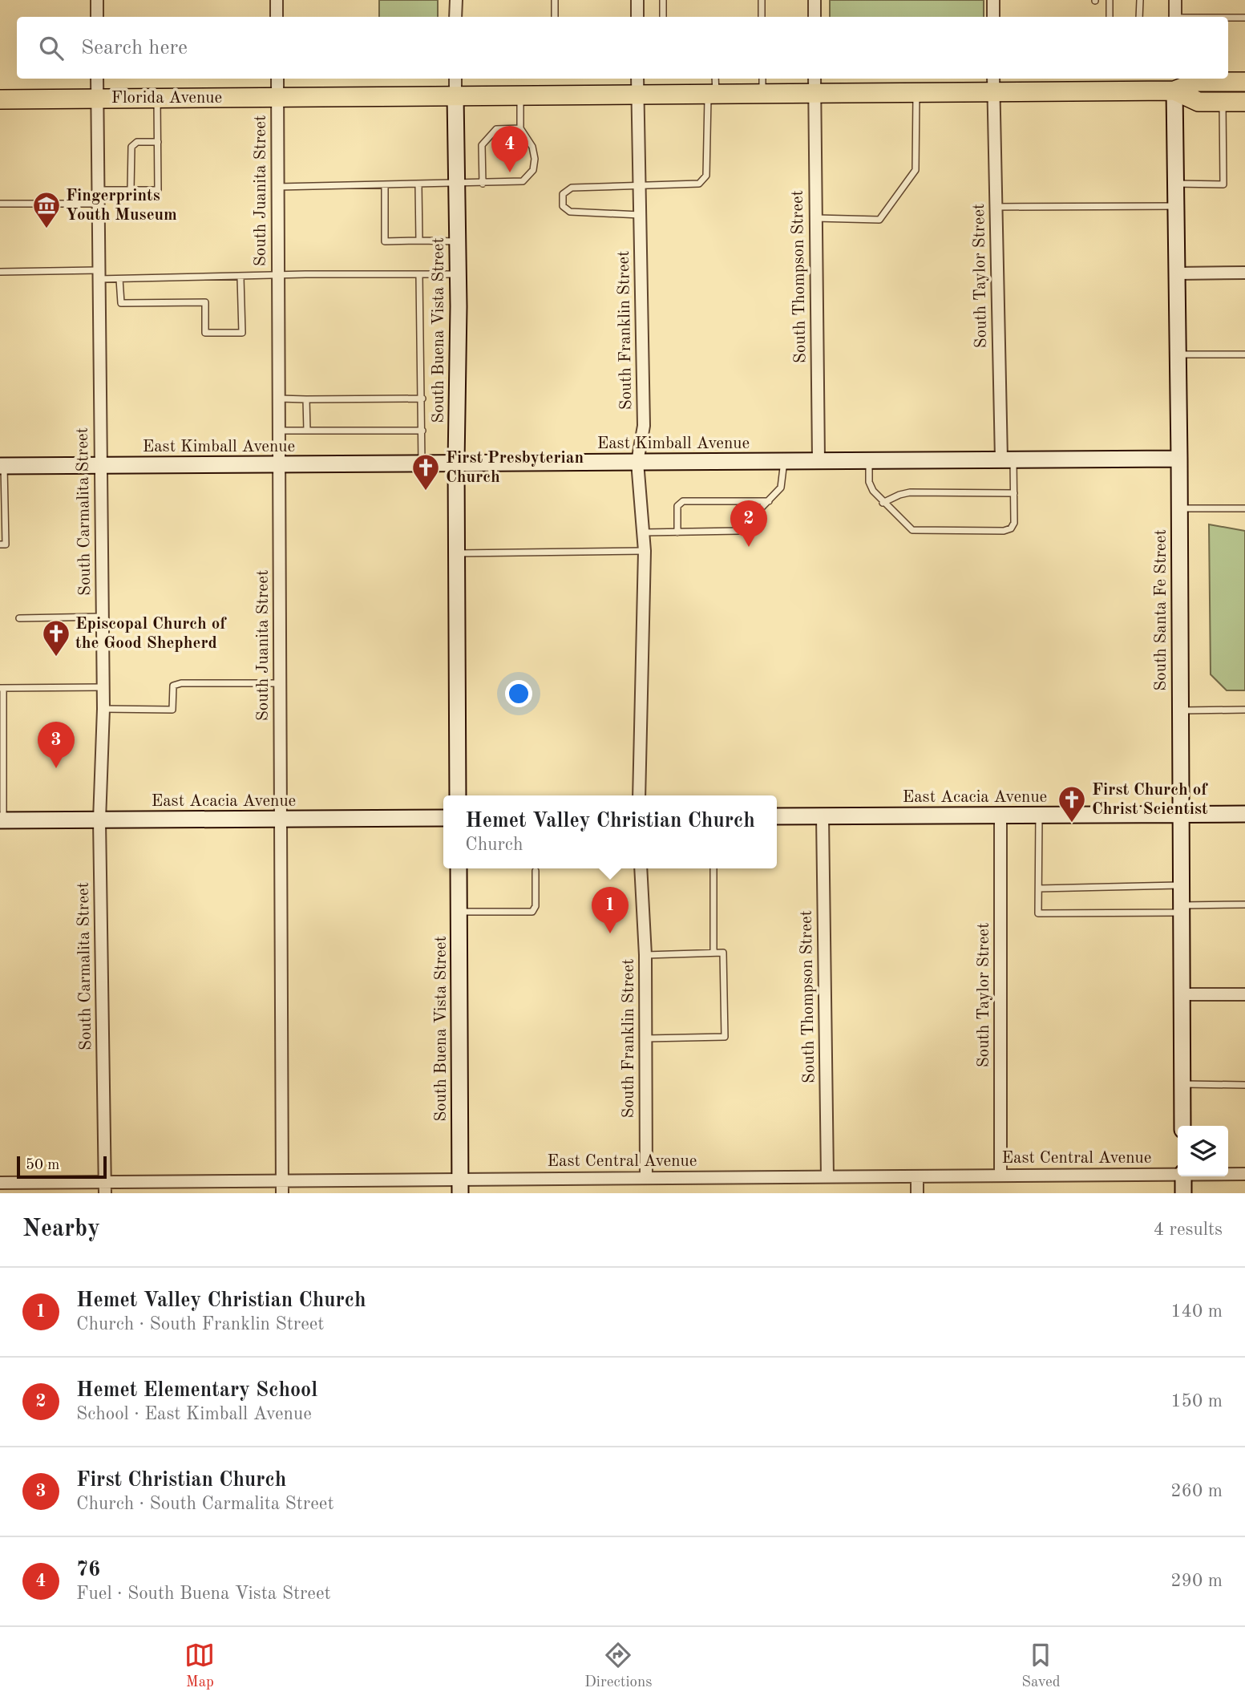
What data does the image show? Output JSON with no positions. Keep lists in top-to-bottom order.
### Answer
{
  "streets": {
    "main road": ["Florida Avenue"],
    "street": [
      "South Juanita Street",
      "South Taylor Street",
      "South Thompson Street",
      "South Buena Vista Street",
      "South Franklin Street",
      "East Kimball Avenue",
      "South Carmalita Street",
      "South Santa Fe Street",
      "East Acacia Avenue",
      "East Central Avenue"
    ]
  },
  "crossings": [
    ["Florida Avenue", "South Juanita Street"],
    ["Florida Avenue", "South Taylor Street"],
    ["Florida Avenue", "South Thompson Street"],
    ["Florida Avenue", "South Buena Vista Street"],
    ["Florida Avenue", "South Franklin Street"],
    ["Florida Avenue", "South Carmalita Street"],
    ["Florida Avenue", "South Santa Fe Street"],
    ["South Juanita Street", "East Kimball Avenue"],
    ["South Juanita Street", "East Acacia Avenue"],
    ["South Juanita Street", "East Central Avenue"],
    ["South Taylor Street", "East Kimball Avenue"],
    ["South Taylor Street", "East Acacia Avenue"],
    ["South Taylor Street", "East Central Avenue"],
    ["South Thompson Street", "East Kimball Avenue"],
    ["South Thompson Street", "East Acacia Avenue"],
    ["South Thompson Street", "East Central Avenue"],
    ["South Buena Vista Street", "East Kimball Avenue"],
    ["South Buena Vista Street", "East Central Avenue"],
    ["South Franklin Street", "East Kimball Avenue"],
    ["South Franklin Street", "East Central Avenue"],
    ["East Kimball Avenue", "South Carmalita Street"],
    ["East Kimball Avenue", "South Santa Fe Street"],
    ["South Carmalita Street", "East Acacia Avenue"],
    ["South Carmalita Street", "East Central Avenue"],
    ["South Santa Fe Street", "East Acacia Avenue"]
  ],
  "places": {
    "museum": ["Fingerprints Youth Museum"],
    "church": ["First Presbyterian Church", "Episcopal Church of the Good Shepherd", "First Church of Christ Scientist"]
  },
  "scale_bar": "50 m",
  "page": {
    "search": "Search here",
    "pins": [
      "4",
      "2",
      "3",
      "1"
    ],
    "popup": ["Hemet Valley Christian Church", "Church"],
    "scale": "50 m",
    "heading": ["Nearby", "4 results"],
    "list": [
      {
        "mark": "1",
        "name": "Hemet Valley Christian Church",
        "note": "Church · South Franklin Street",
        "value": "140 m"
      },
      {
        "mark": "2",
        "name": "Hemet Elementary School",
        "note": "School · East Kimball Avenue",
        "value": "150 m"
      },
      {
        "mark": "3",
        "name": "First Christian Church",
        "note": "Church · South Carmalita Street",
        "value": "260 m"
      },
      {
        "mark": "4",
        "name": "76",
        "note": "Fuel · South Buena Vista Street",
        "value": "290 m"
      }
    ],
    "nav": ["Map", "Directions", "Saved"]
  }
}
